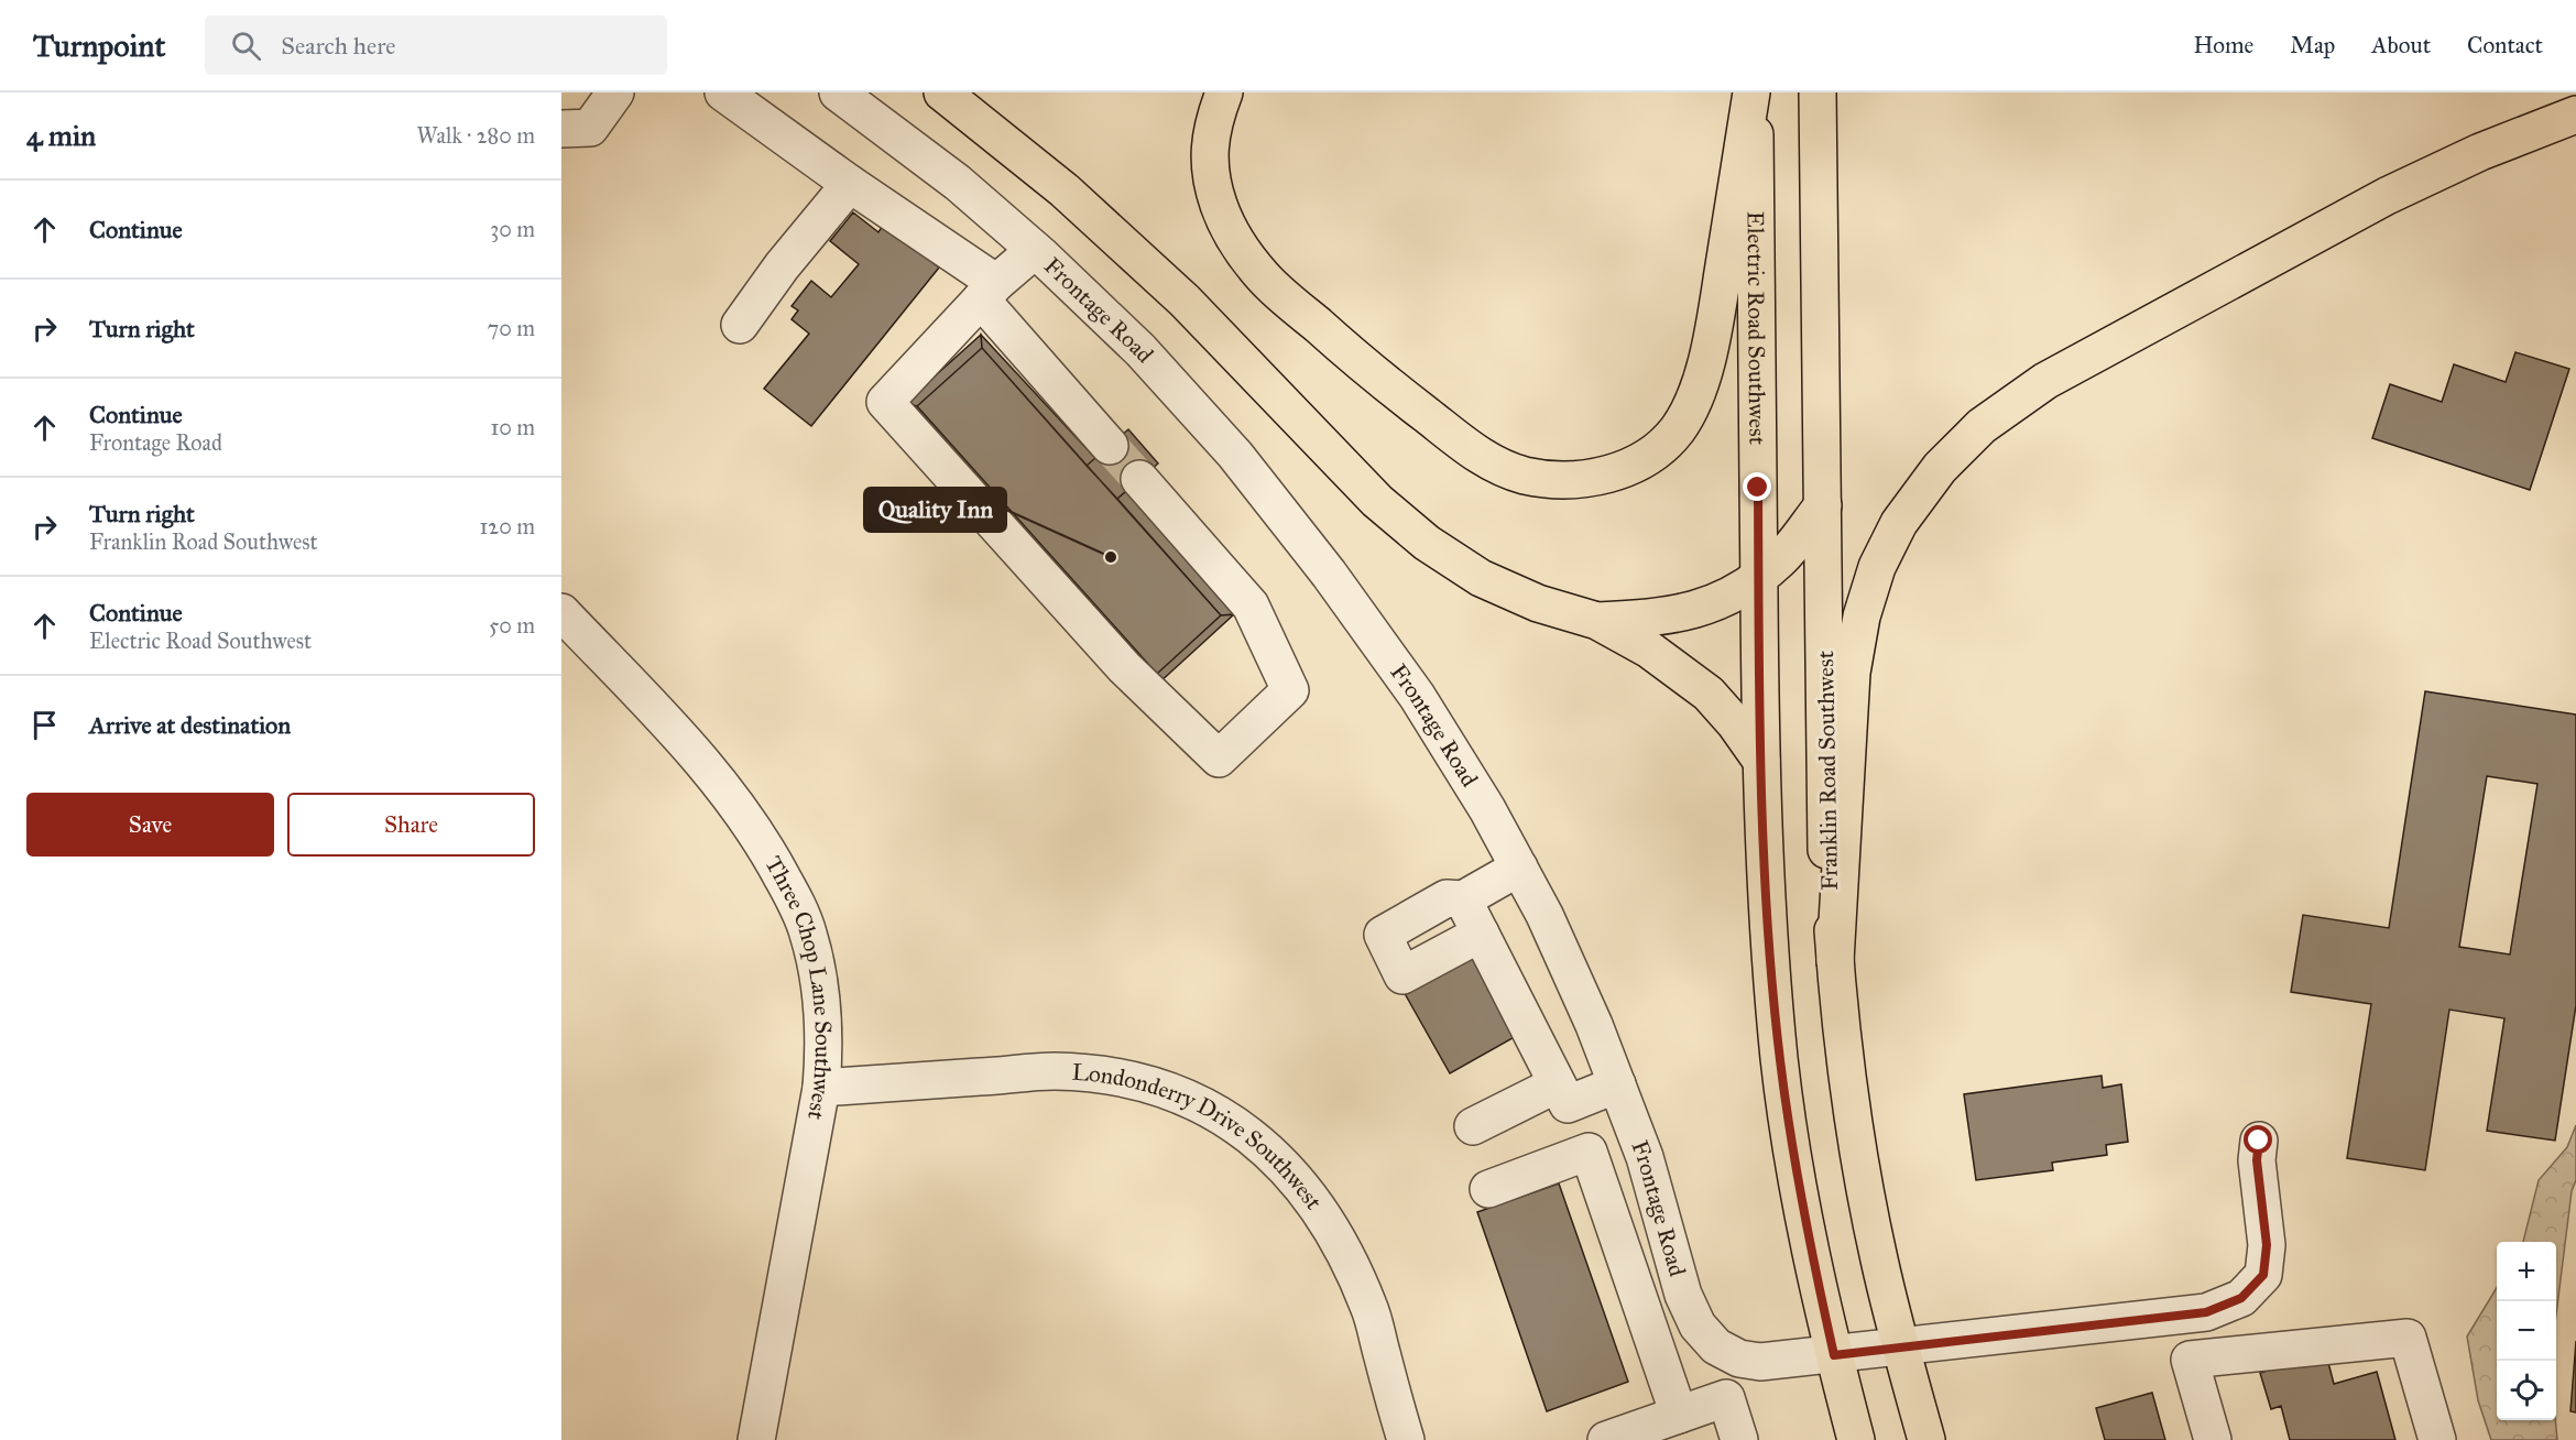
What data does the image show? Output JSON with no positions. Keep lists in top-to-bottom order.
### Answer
{
  "streets": {
    "main road": ["Electric Road Southwest", "Franklin Road Southwest"],
    "street": ["Frontage Road", "Three Chop Lane Southwest", "Londonderry Drive Southwest"]
  },
  "crossings": [
    ["Frontage Road", "Franklin Road Southwest"],
    ["Three Chop Lane Southwest", "Londonderry Drive Southwest"]
  ],
  "places": ["Quality Inn"],
  "page": {
    "header": "Turnpoint",
    "search": "Search here",
    "nav": [
      "Home",
      "Map",
      "About",
      "Contact"
    ],
    "heading": ["4 min", "Walk · 280 m"],
    "list": [
      ["Continue", "30 m"],
      ["Turn right", "70 m"],
      ["Continue", "Frontage Road", "10 m"],
      ["Turn right", "Franklin Road Southwest", "120 m"],
      ["Continue", "Electric Road Southwest", "50 m"],
      "Arrive at destination"
    ],
    "buttons": ["Save", "Share"],
    "map_buttons": ["+", "−"]
  }
}
